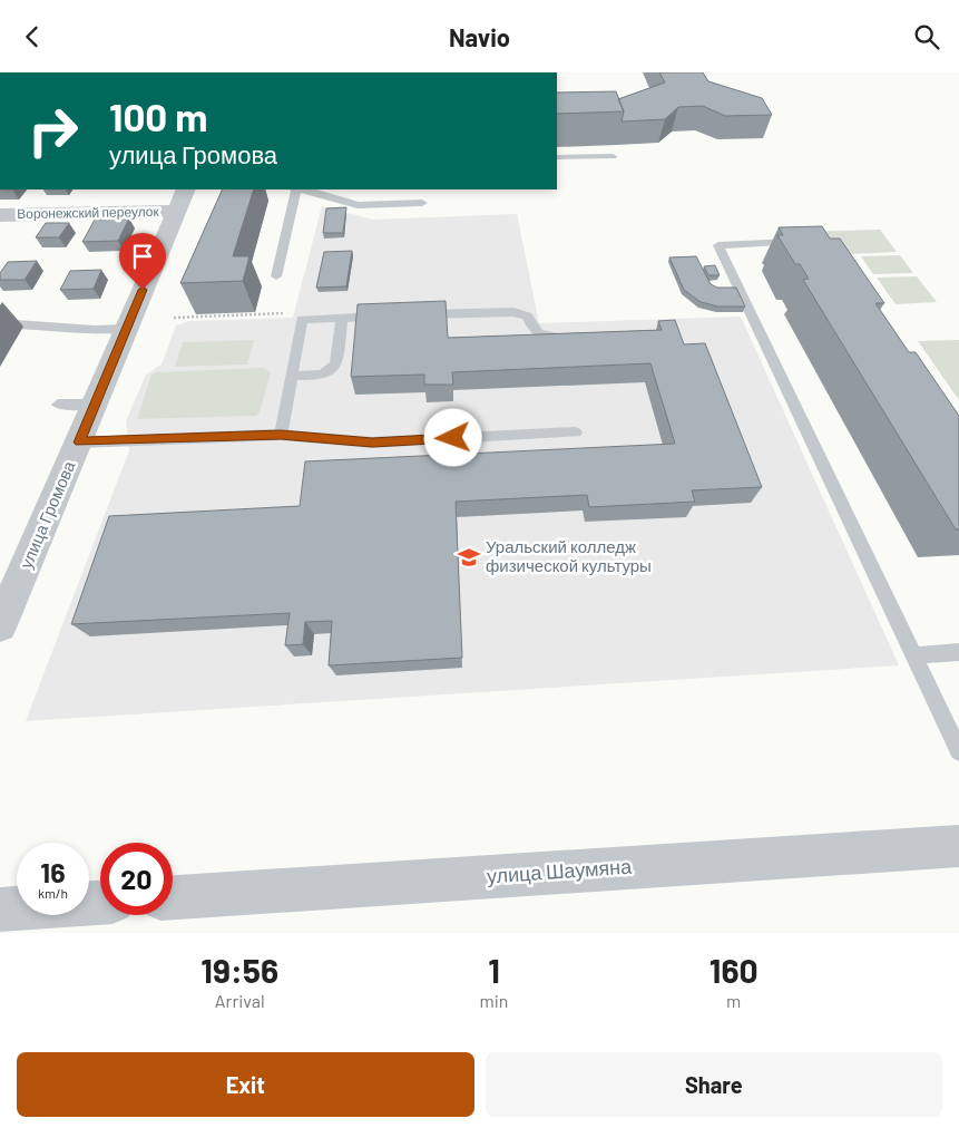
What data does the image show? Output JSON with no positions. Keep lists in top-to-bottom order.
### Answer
{
  "streets": {
    "street": ["Воронежский переулок", "улица Громова", "улица Шаумяна"]
  },
  "crossings": [
    ["Воронежский переулок", "улица Громова"]
  ],
  "places": {
    "school or university": ["Уральский колледж физической культуры"]
  },
  "page": {
    "header": "Navio",
    "turn": ["100 m", "улица Громова"],
    "speed": "16 km/h",
    "limit": "20",
    "eta": [
      "19:56",
      "Arrival",
      "1",
      "min",
      "160",
      "m"
    ],
    "buttons": ["Exit", "Share"]
  }
}
